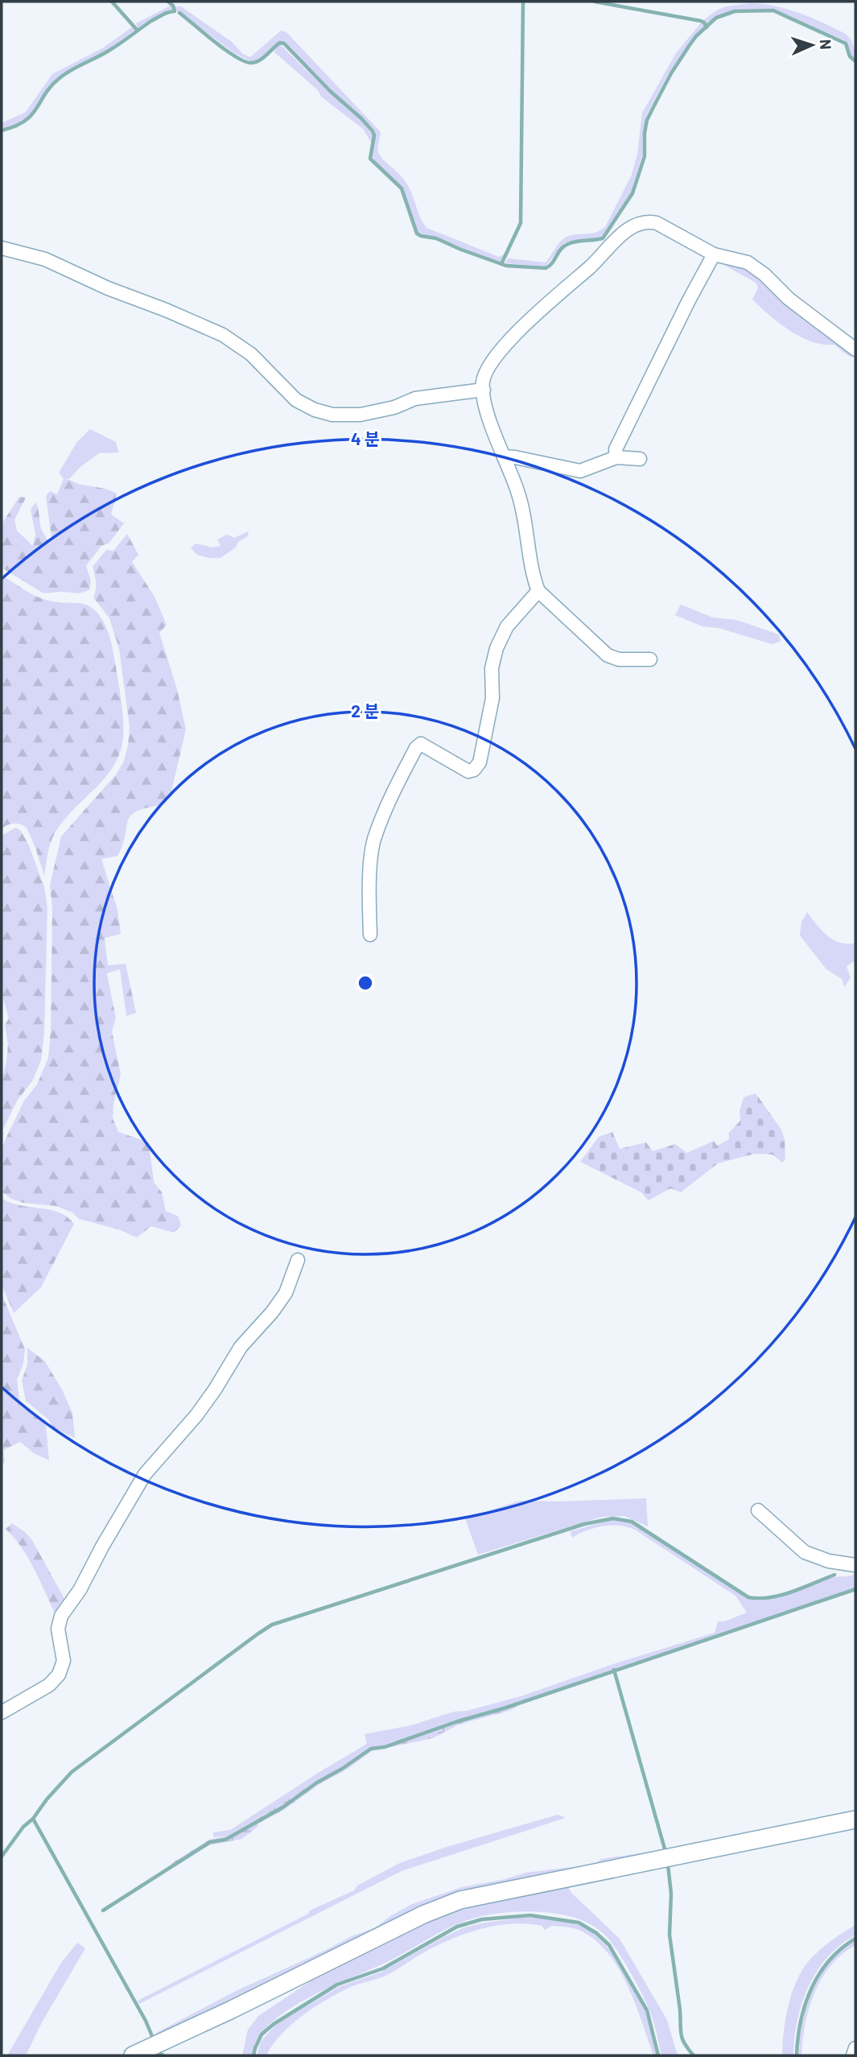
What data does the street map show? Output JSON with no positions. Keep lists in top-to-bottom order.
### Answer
{
  "north": "right",
  "rings": ["4 분", "2 분"]
}
